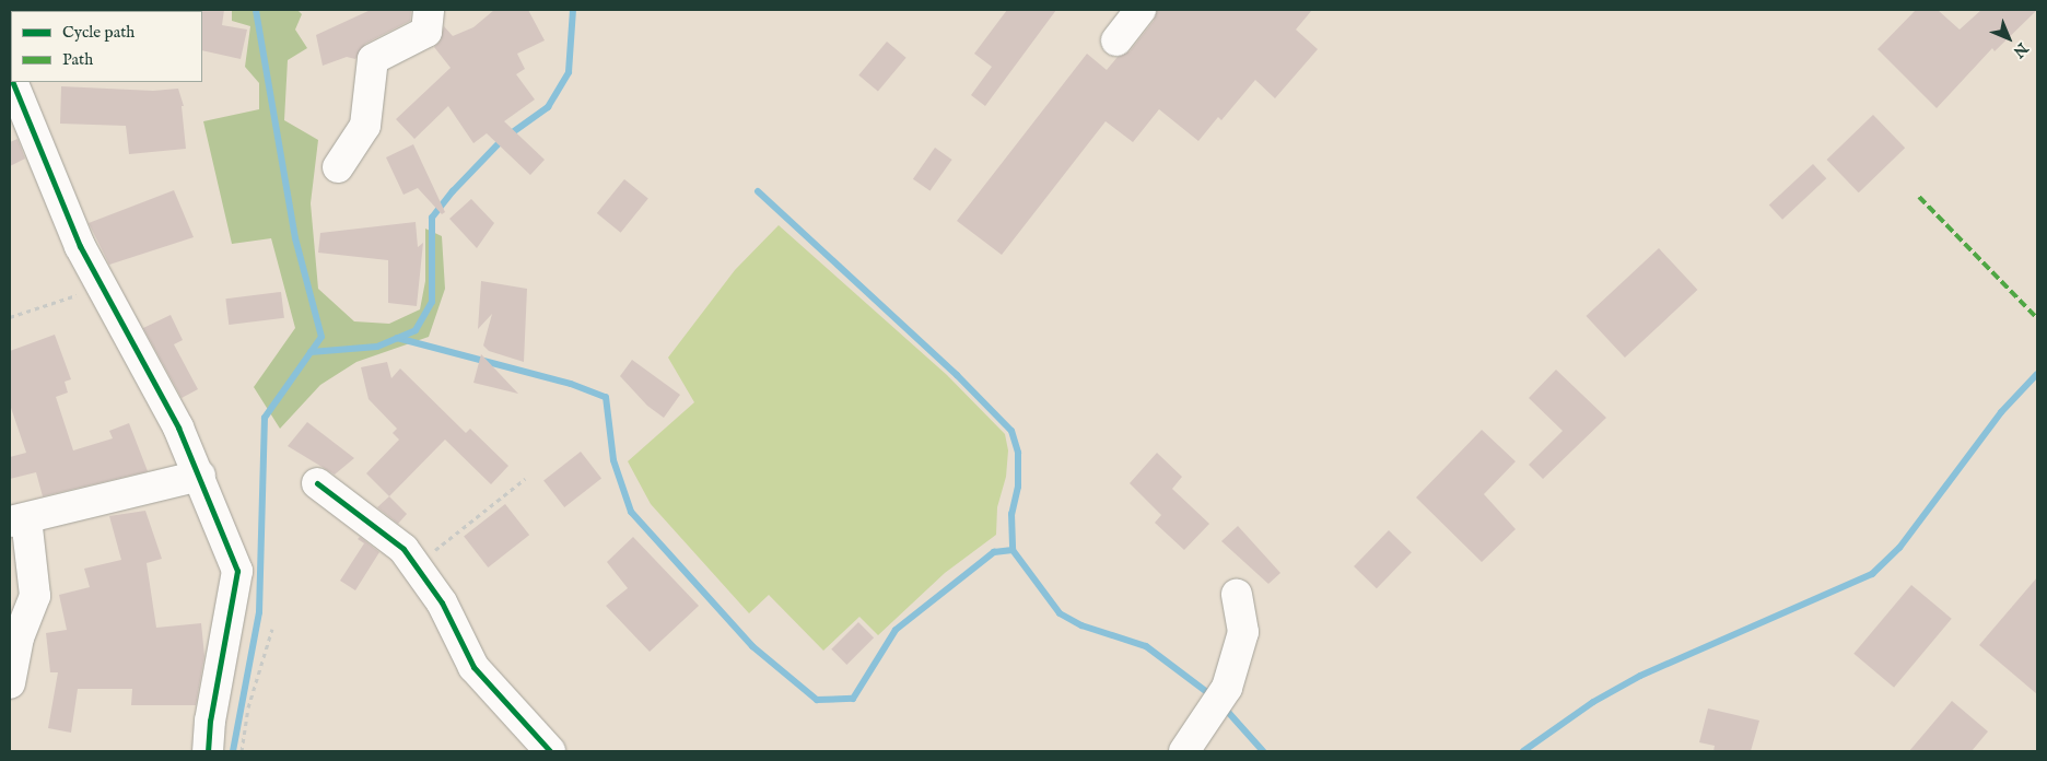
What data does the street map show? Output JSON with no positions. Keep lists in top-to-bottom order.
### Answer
{
  "legend": ["Cycle path", "Path"],
  "north": "bottom right"
}
